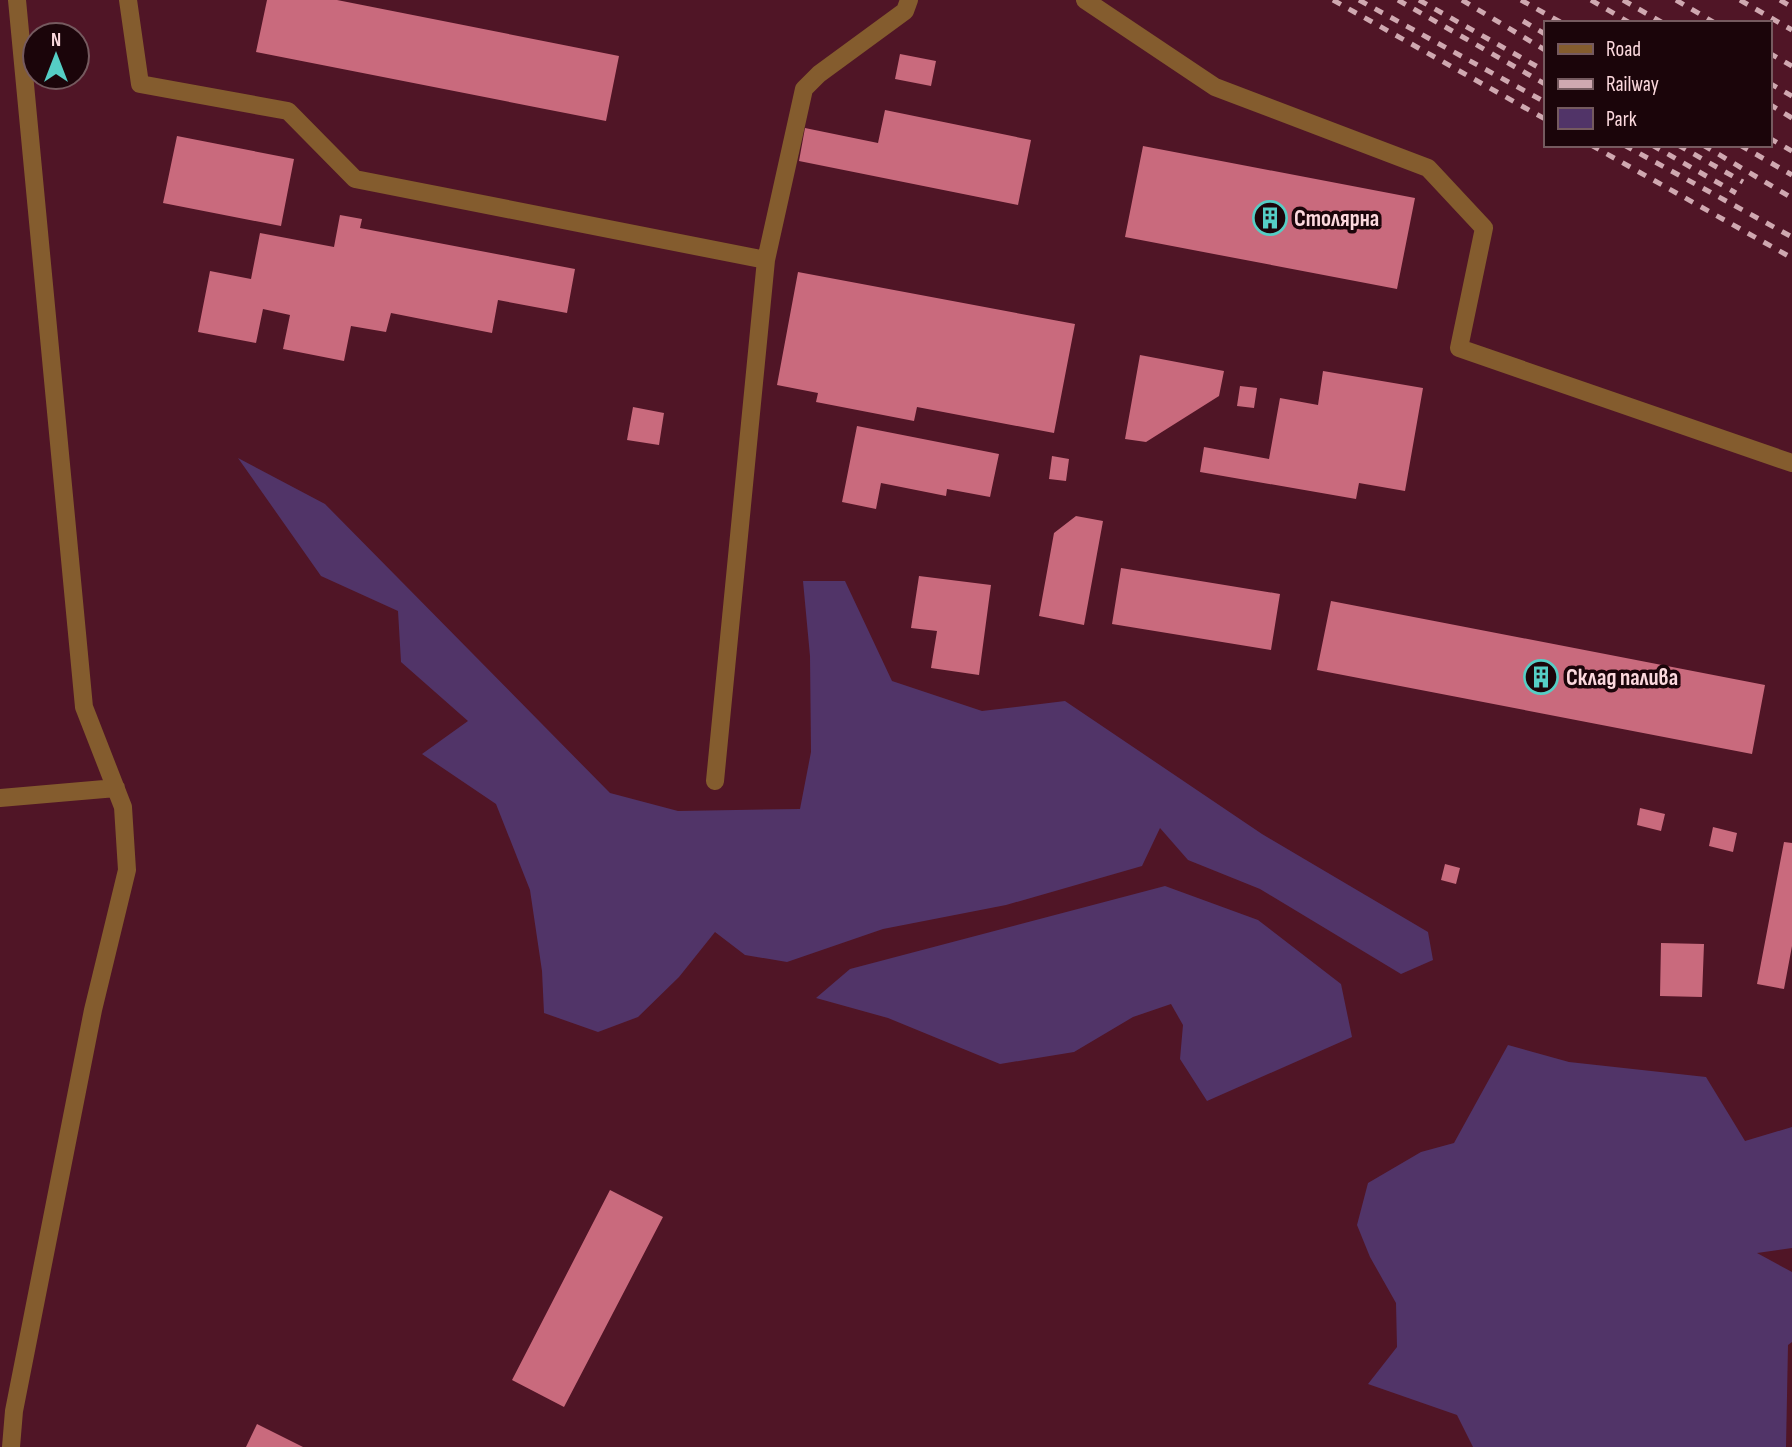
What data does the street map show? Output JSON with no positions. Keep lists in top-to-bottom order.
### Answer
{
  "places": {
    "building": ["Столярна", "Склад палива"]
  },
  "legend": ["Road", "Railway", "Park"],
  "north": "top"
}
